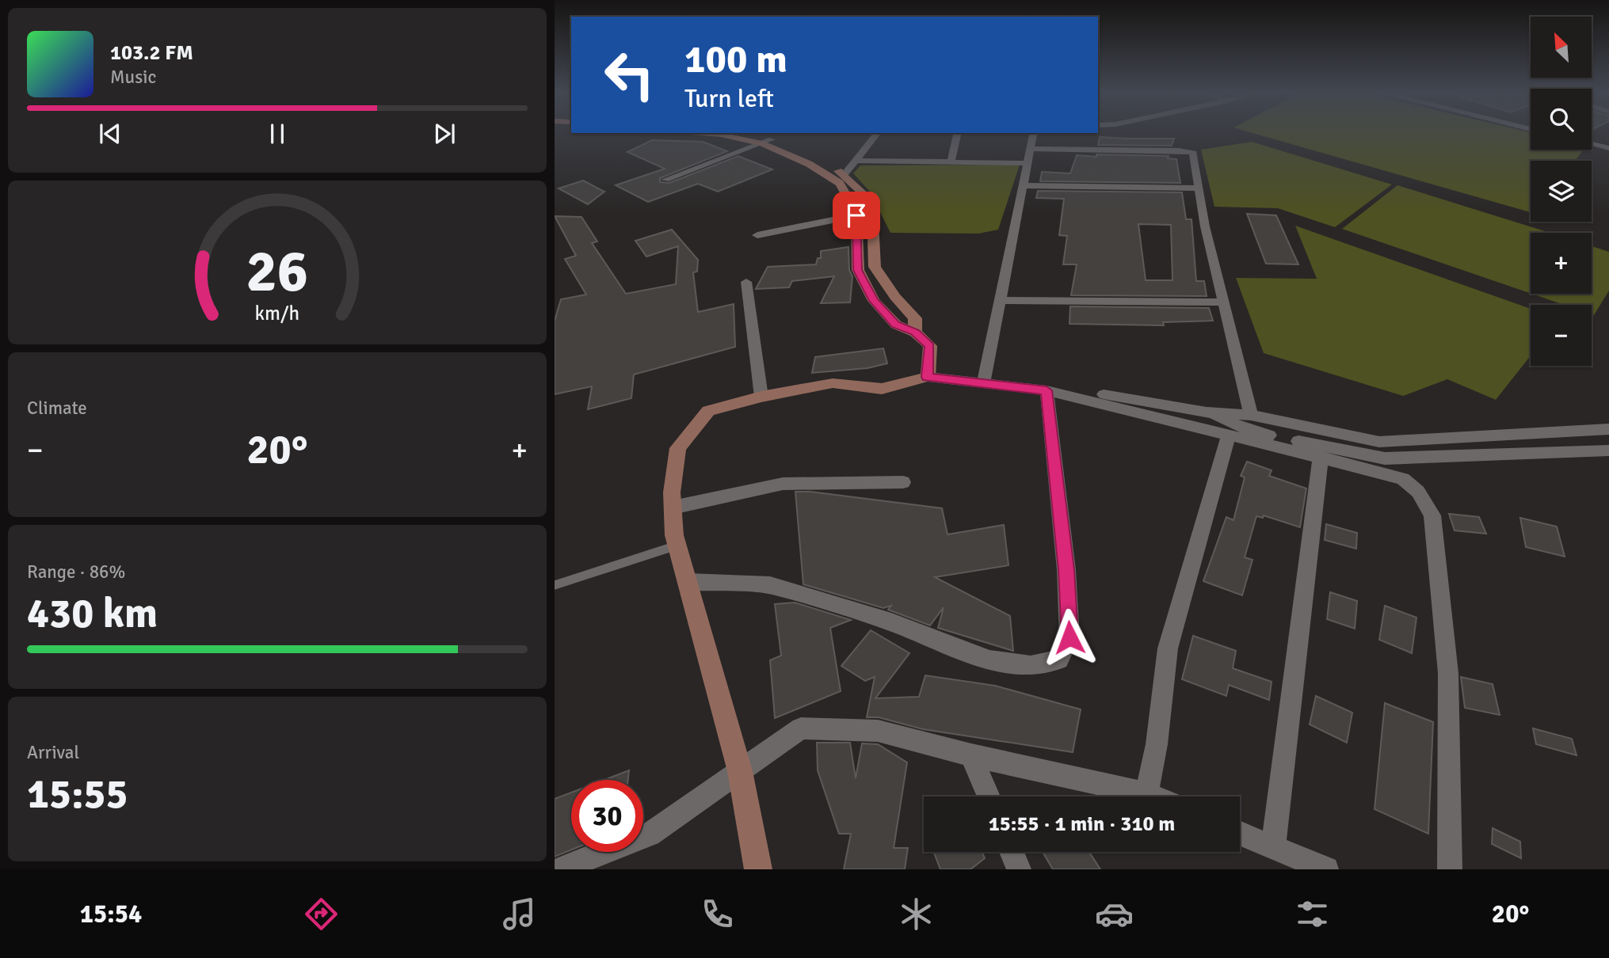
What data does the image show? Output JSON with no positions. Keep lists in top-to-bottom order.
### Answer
{
  "north": "top left",
  "page": {
    "map_buttons": ["+", "−"],
    "turn": ["100 m", "Turn left"],
    "song": ["103.2 FM", "Music"],
    "tile": [
      "Climate",
      ["Range · 86%", "430 km"],
      ["Arrival", "15:55"]
    ],
    "heat": ["−", "20°", "+"],
    "limit": "30",
    "trip": "15:55 · 1 min · 310 m",
    "tabs": ["15:54", "20°"],
    "gauge": ["26", "km/h"]
  }
}
